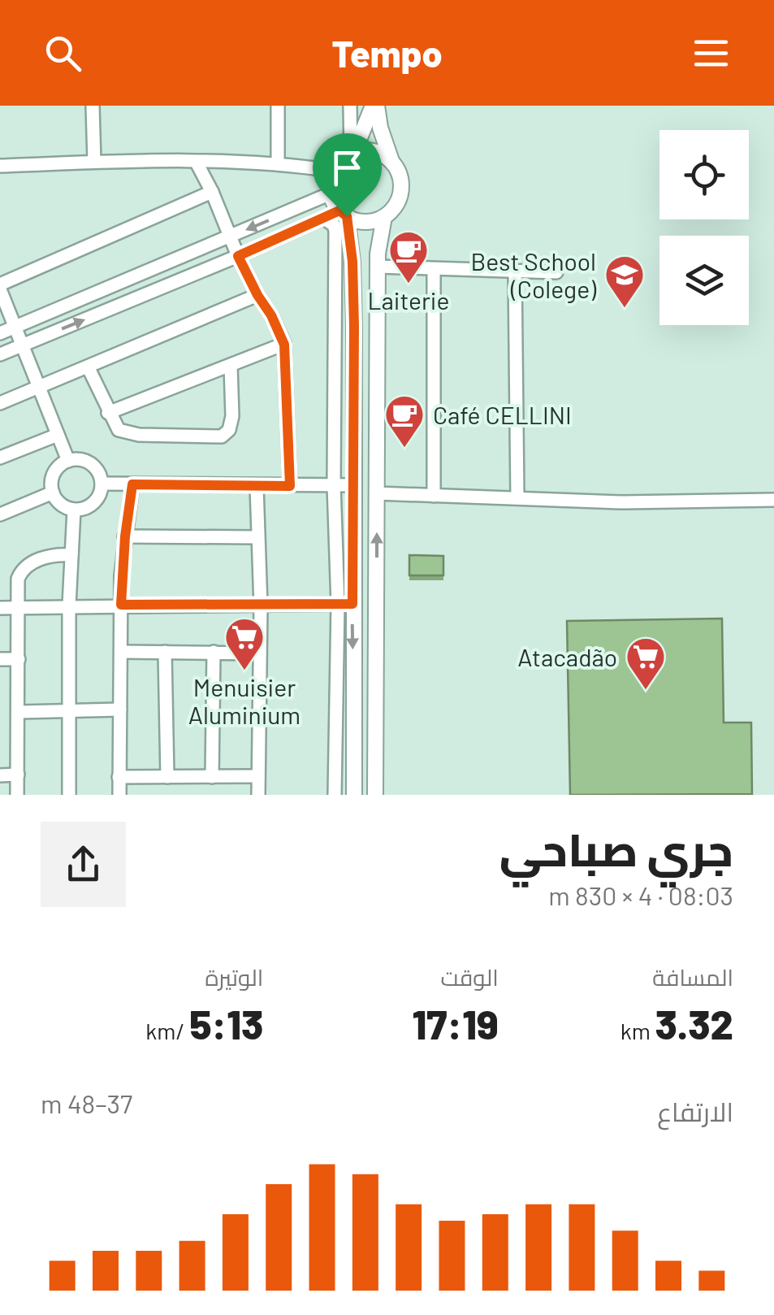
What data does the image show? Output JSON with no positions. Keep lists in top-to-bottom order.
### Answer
{
  "places": {
    "cafe": ["Laiterie", "Café CELLINI"],
    "school or university": ["Best School (Colege)"],
    "supermarket": ["Menuisier Aluminium", "Atacadão"]
  },
  "page": {
    "header": "Tempo",
    "heading": ["جري صباحي", "08:03 · 4 × 830 m"],
    "stats": [
      ["المسافة", "3.32 km"],
      ["الوقت", "17:19"],
      ["الوتيرة", "5:13 /km"]
    ],
    "chart": ["الارتفاع", "37–48 m"]
  }
}
